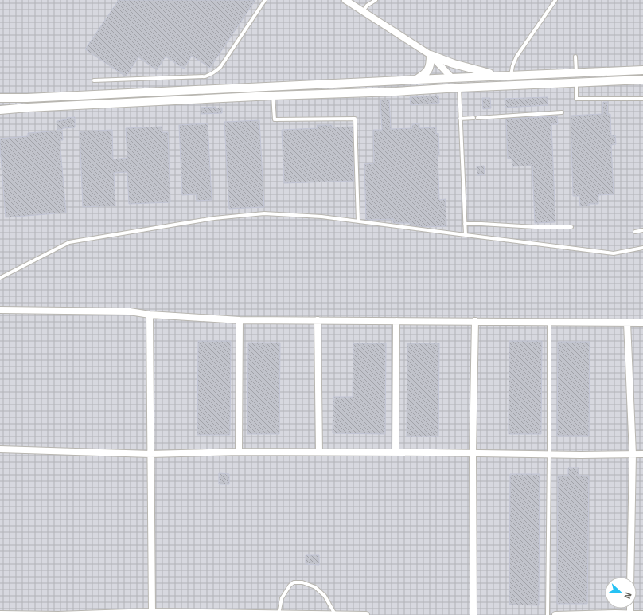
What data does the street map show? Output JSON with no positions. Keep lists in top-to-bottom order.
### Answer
{
  "north": "right"
}
